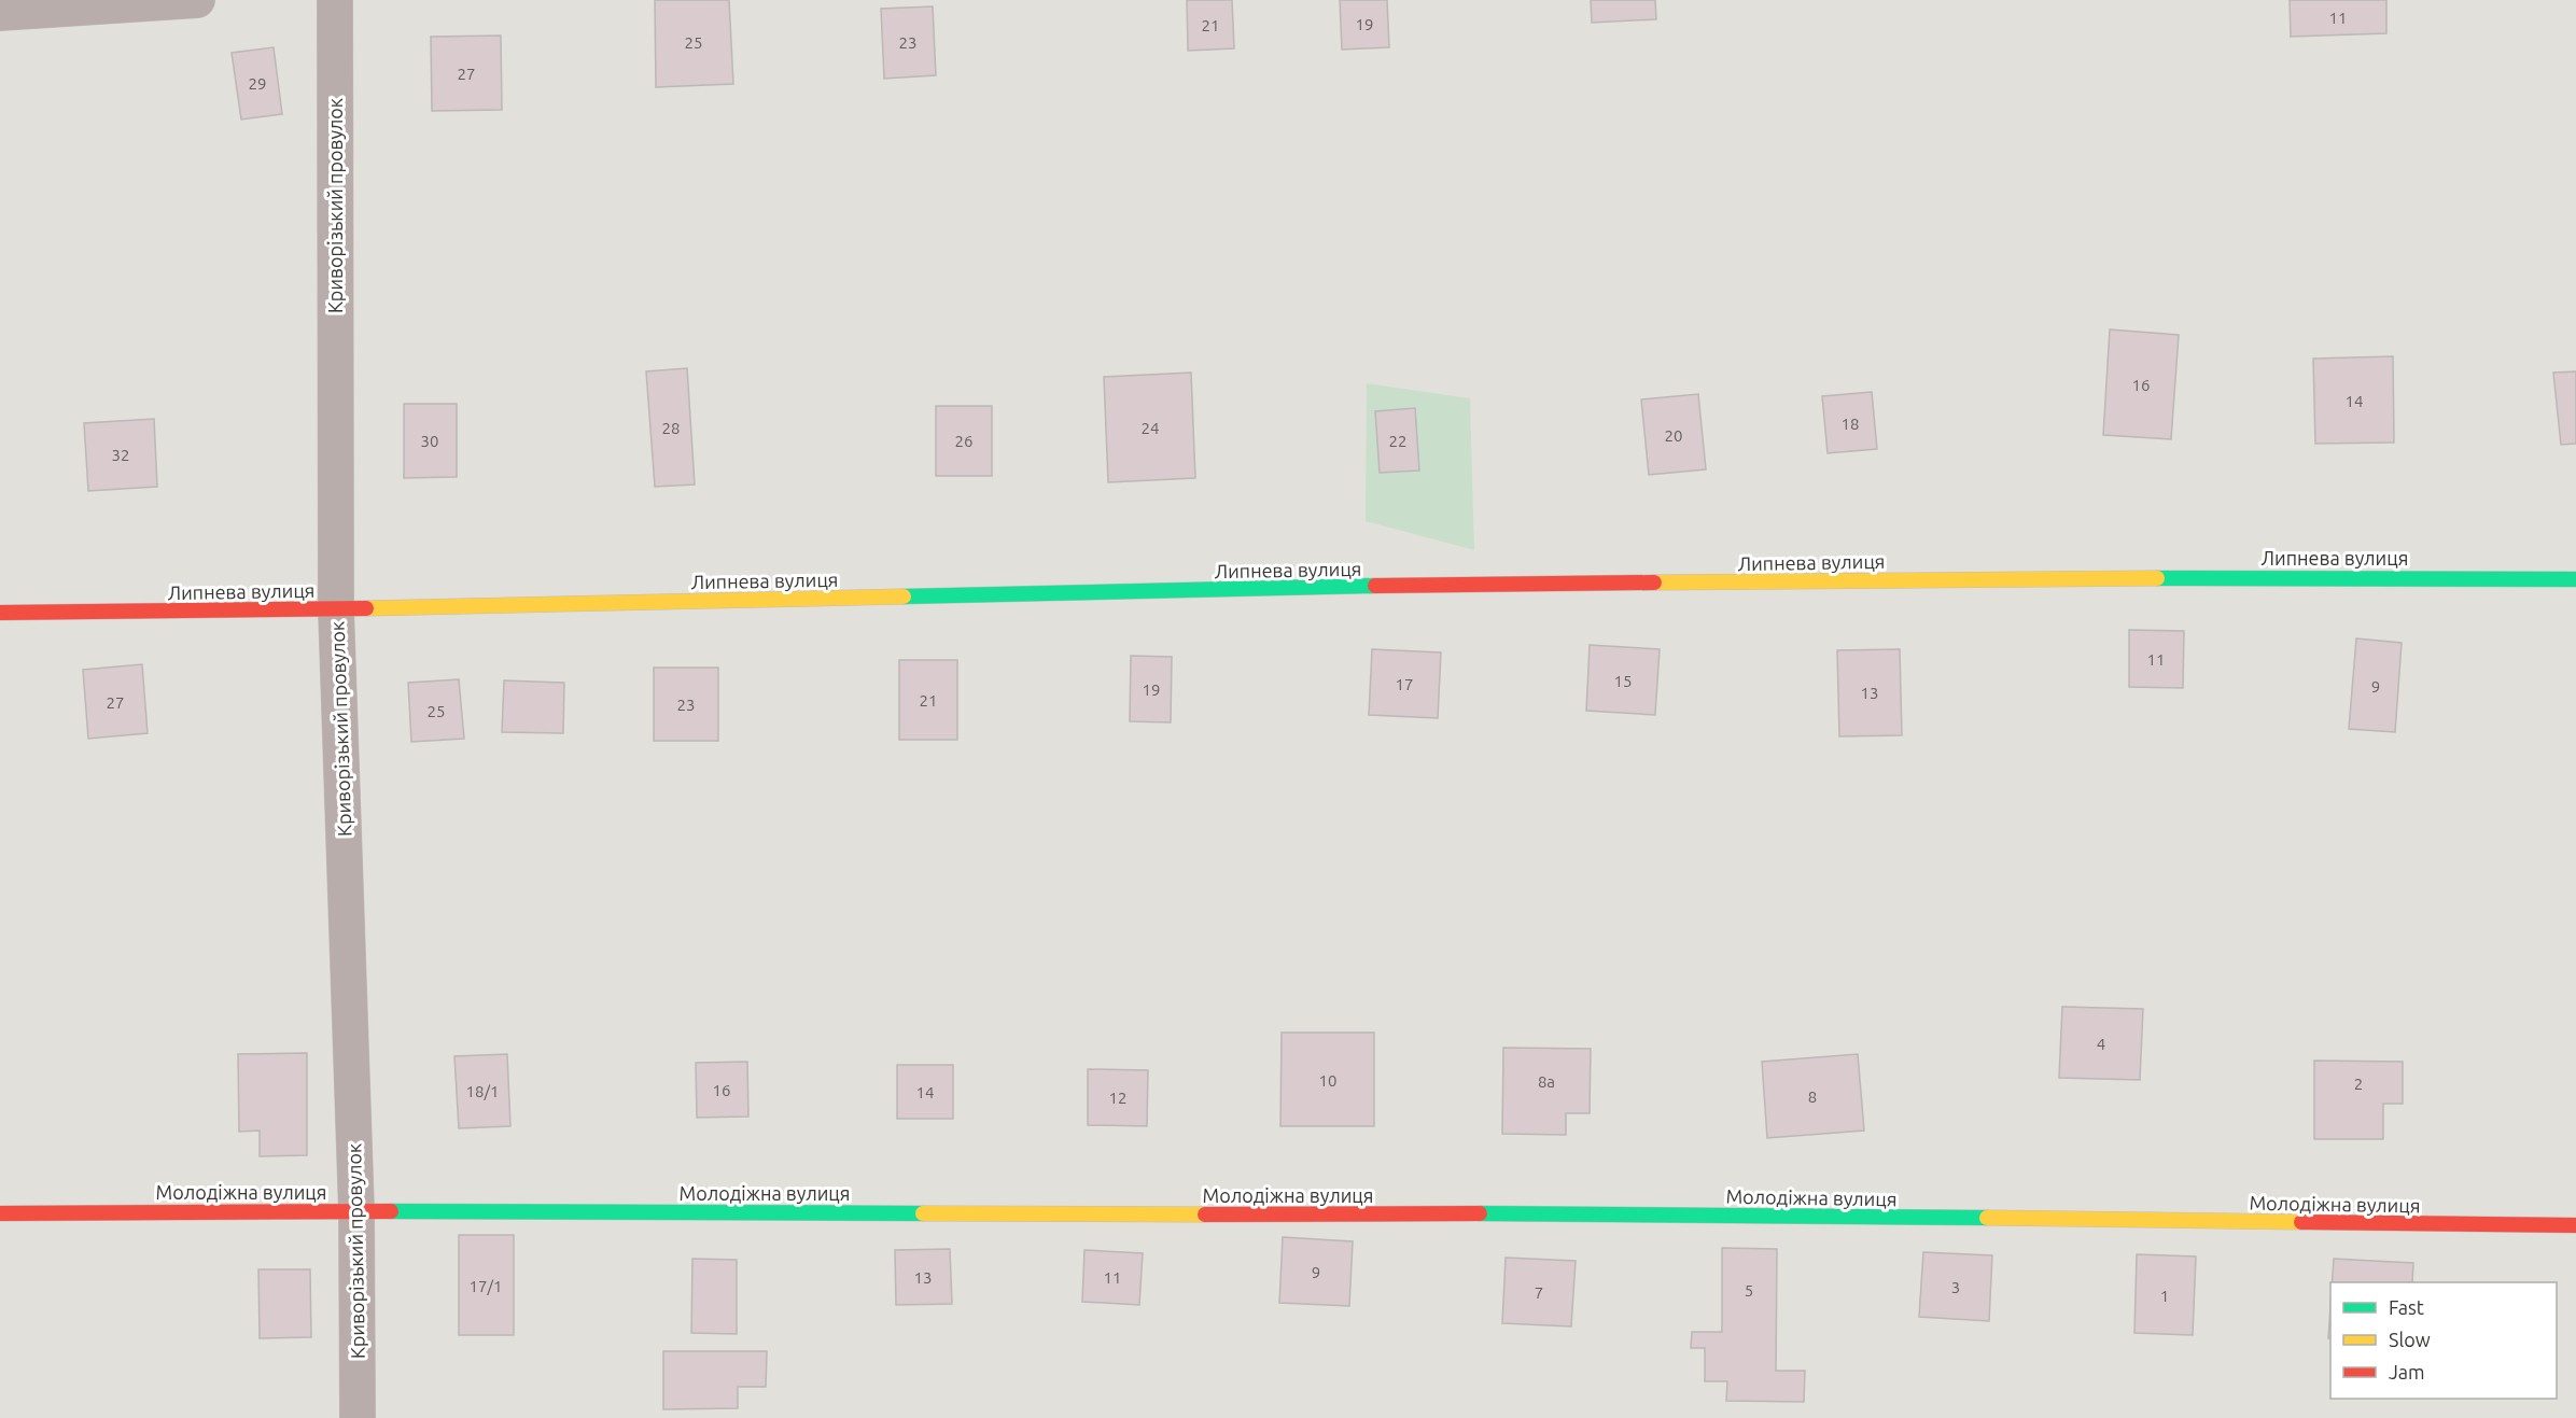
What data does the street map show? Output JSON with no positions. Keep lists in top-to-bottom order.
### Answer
{
  "streets": {
    "street": ["Криворізький провулок", "Липнева вулиця", "Молодіжна вулиця"]
  },
  "crossings": [
    ["Криворізький провулок", "Липнева вулиця"],
    ["Криворізький провулок", "Молодіжна вулиця"]
  ],
  "house_numbers": [
    "11",
    "19",
    "21",
    "25",
    "23",
    "27",
    "29",
    "16",
    "14",
    "18",
    "28",
    "24",
    "20",
    "30",
    "26",
    "22",
    "32",
    "11",
    "15",
    "17",
    "9",
    "19",
    "13",
    "21",
    "27",
    "23",
    "25",
    "4",
    "10",
    "8а",
    "2",
    "16",
    "18/1",
    "14",
    "8",
    "12",
    "9",
    "13",
    "11",
    "17/1",
    "3",
    "5",
    "7",
    "1"
  ],
  "legend": ["Fast", "Slow", "Jam"]
}
